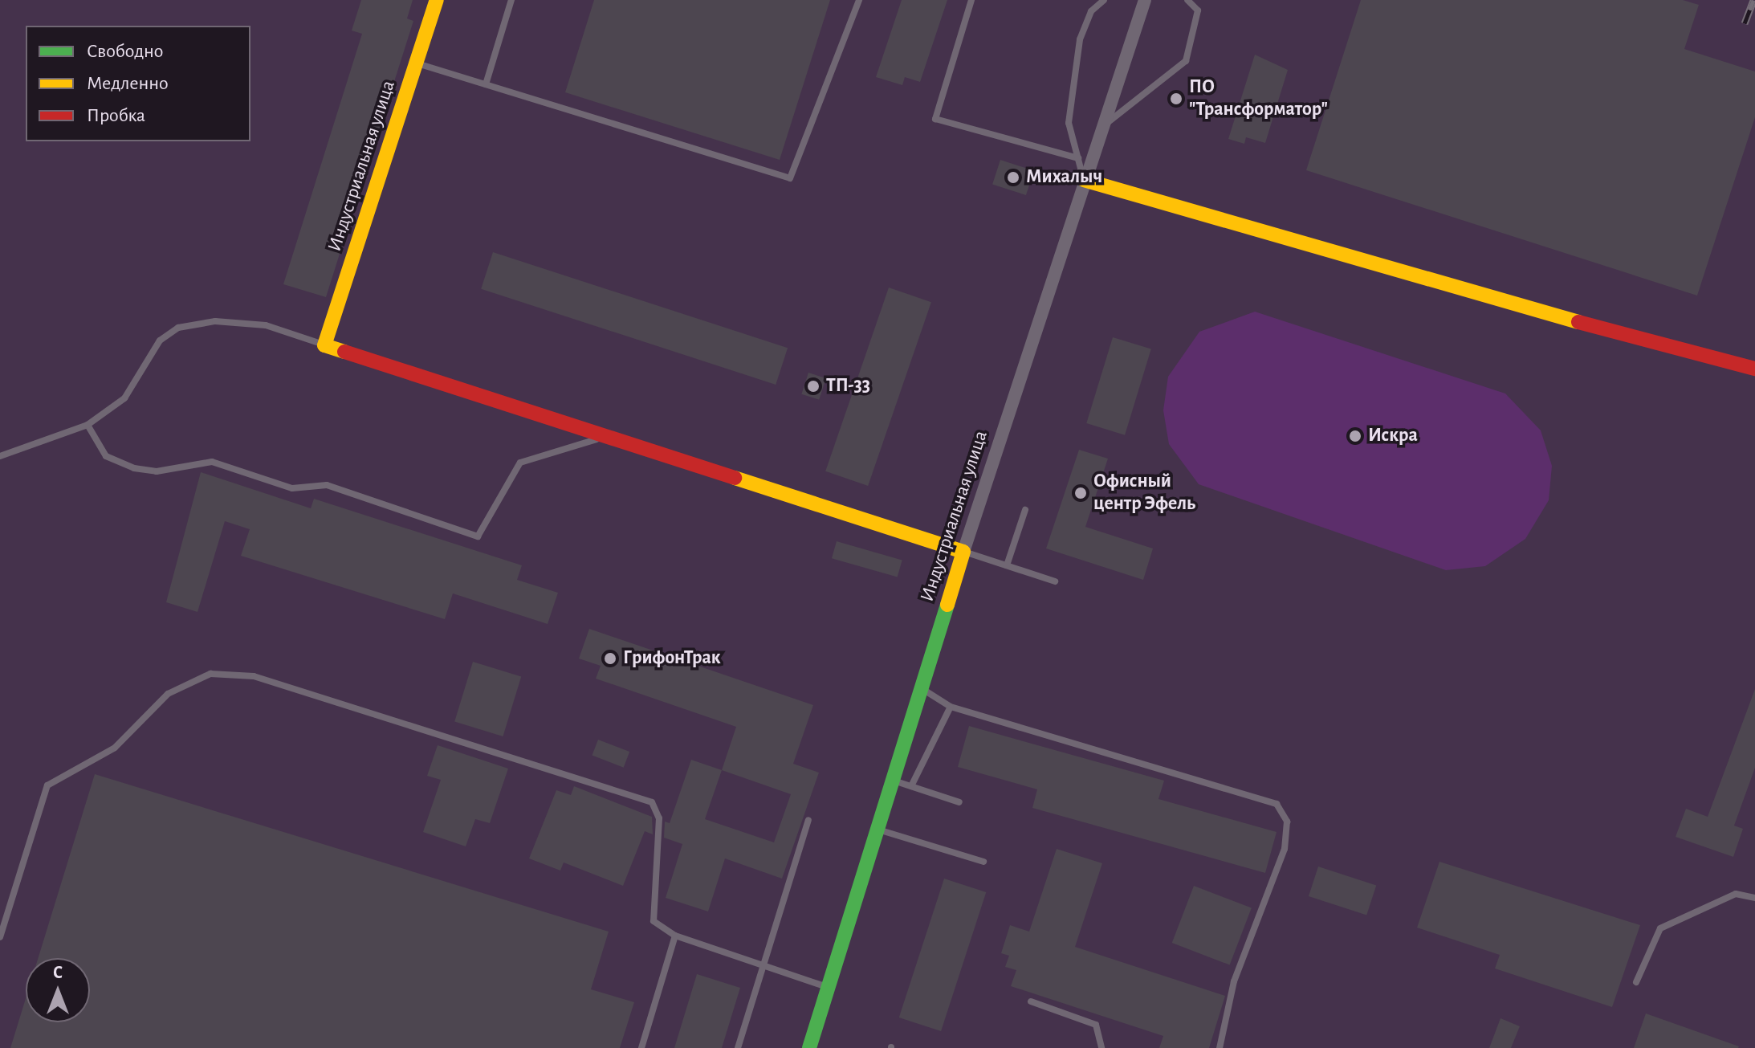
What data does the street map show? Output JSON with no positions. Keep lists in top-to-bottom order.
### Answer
{
  "streets": {
    "street": ["Индустриальная улица"]
  },
  "places": [
    "ПО \"Трансформатор\"",
    "Михалыч",
    "ТП-33",
    "Искра",
    "Офисный центр Эфель",
    "ГрифонТрак"
  ],
  "legend": ["Свободно", "Медленно", "Пробка"],
  "north": "top"
}
